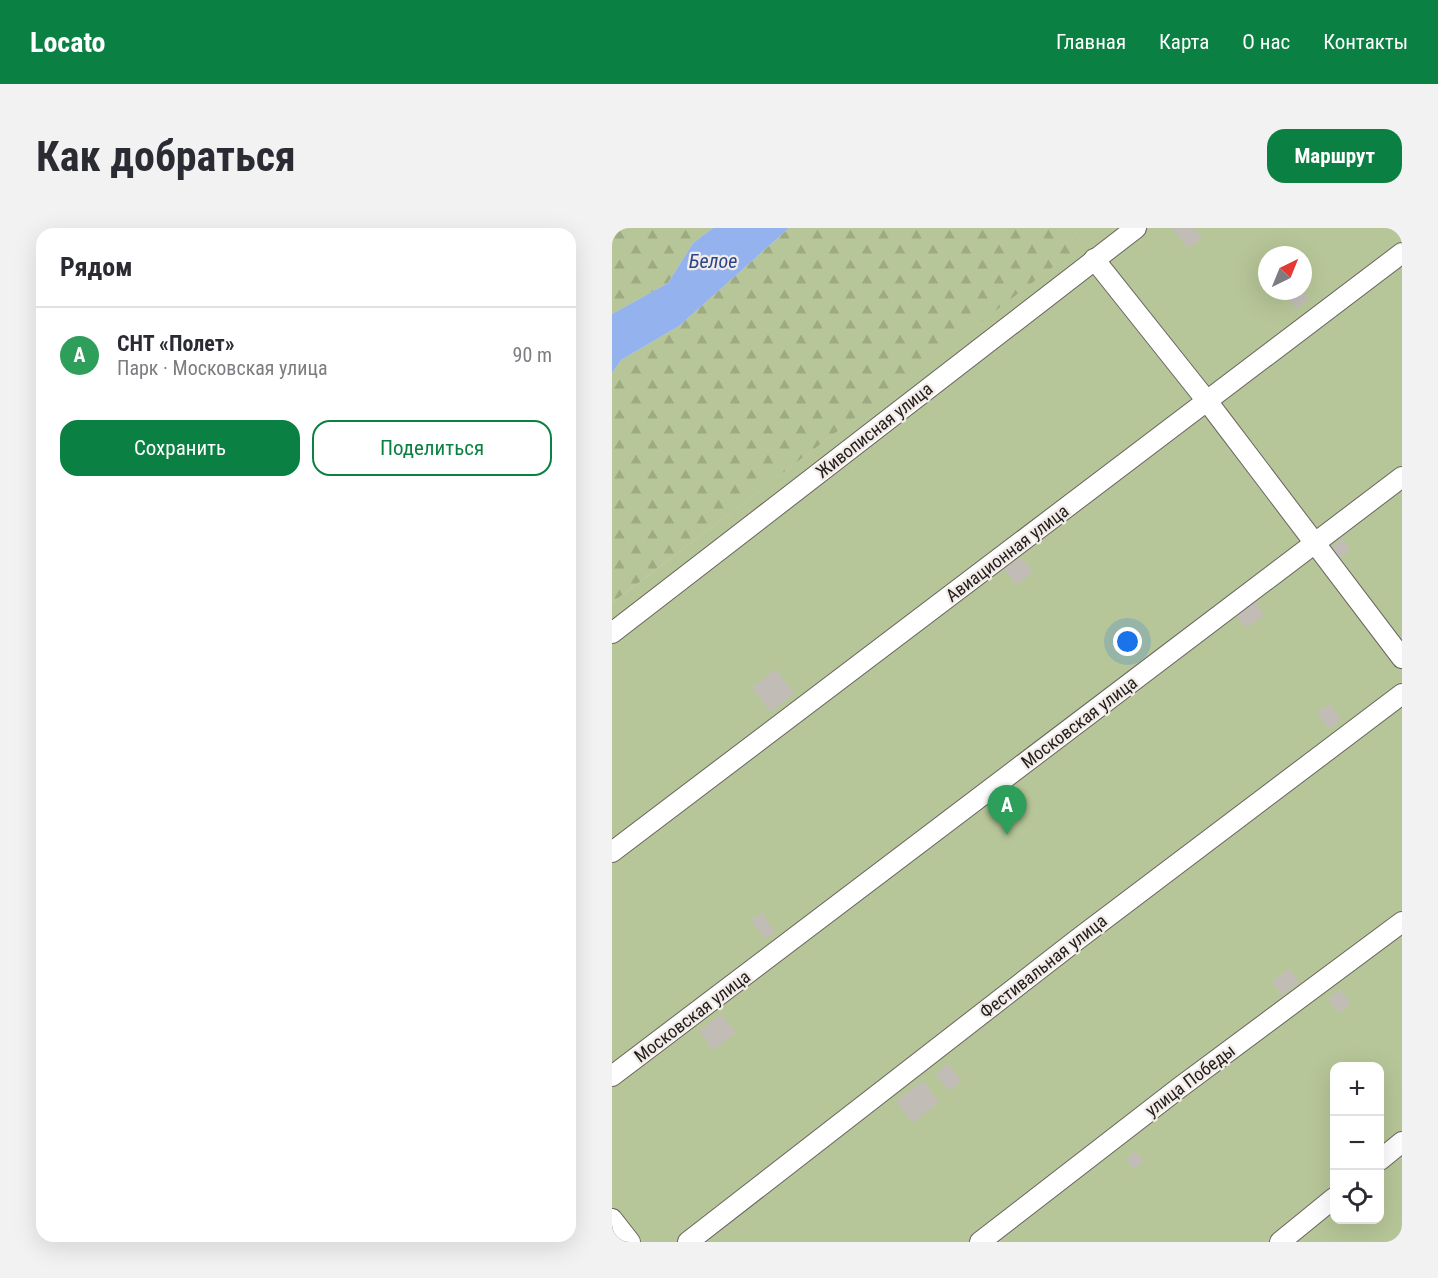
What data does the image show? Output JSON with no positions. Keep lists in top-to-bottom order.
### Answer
{
  "streets": {
    "street": [
      "Живописная улица",
      "Авиационная улица",
      "Московская улица",
      "Фестивальная улица",
      "улица Победы"
    ]
  },
  "water": ["Белое"],
  "north": "top right",
  "page": {
    "header": "Locato",
    "nav": [
      "Главная",
      "Карта",
      "О нас",
      "Контакты"
    ],
    "buttons": [
      "Маршрут",
      ["Сохранить", "Поделиться"]
    ],
    "title": "Как добраться",
    "heading": "Рядом",
    "list": [
      {
        "mark": "A",
        "name": "СНТ «Полет»",
        "note": "Парк · Московская улица",
        "value": "90 m"
      }
    ],
    "pins": "A",
    "map_buttons": ["+", "−"]
  }
}
